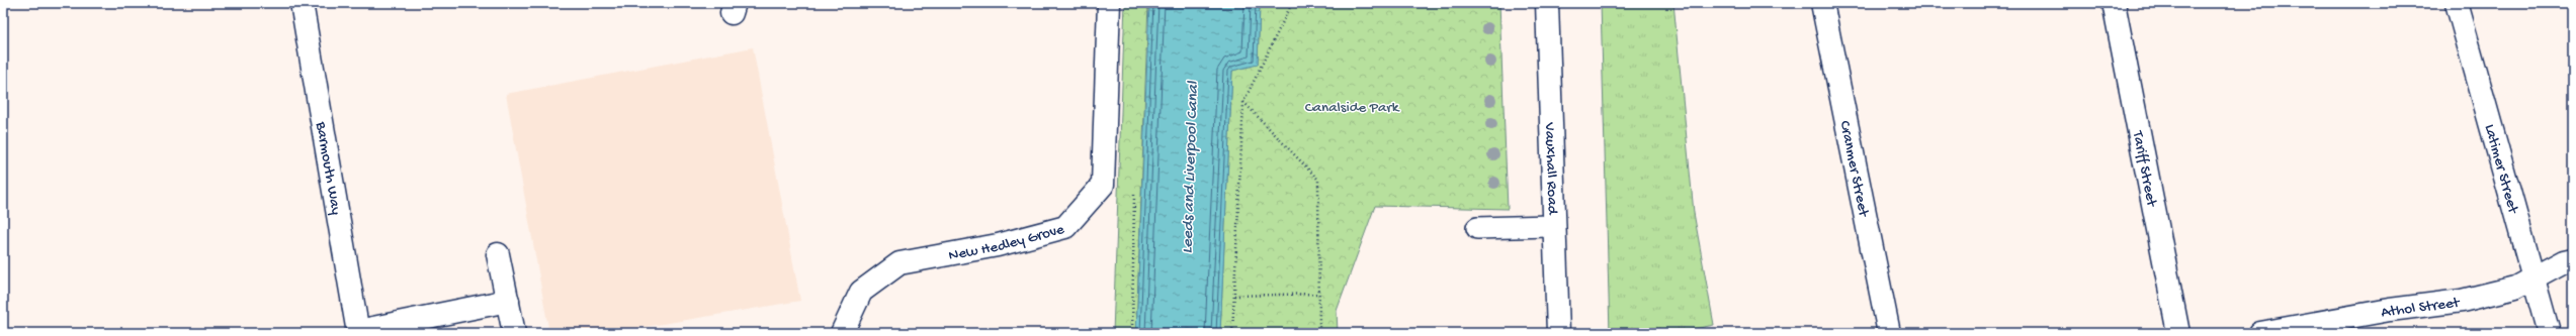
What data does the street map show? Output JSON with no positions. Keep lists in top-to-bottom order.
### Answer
{
  "streets": {
    "street": [
      "Barmouth Way",
      "Cranmer Street",
      "Tariff Street",
      "Vauxhall Road",
      "Latimer Street",
      "New Hedley Grove",
      "Athol Street"
    ]
  },
  "crossings": [
    ["Latimer Street", "Athol Street"]
  ],
  "water": ["Leeds and Liverpool Canal"],
  "parks": ["Canalside Park"]
}
